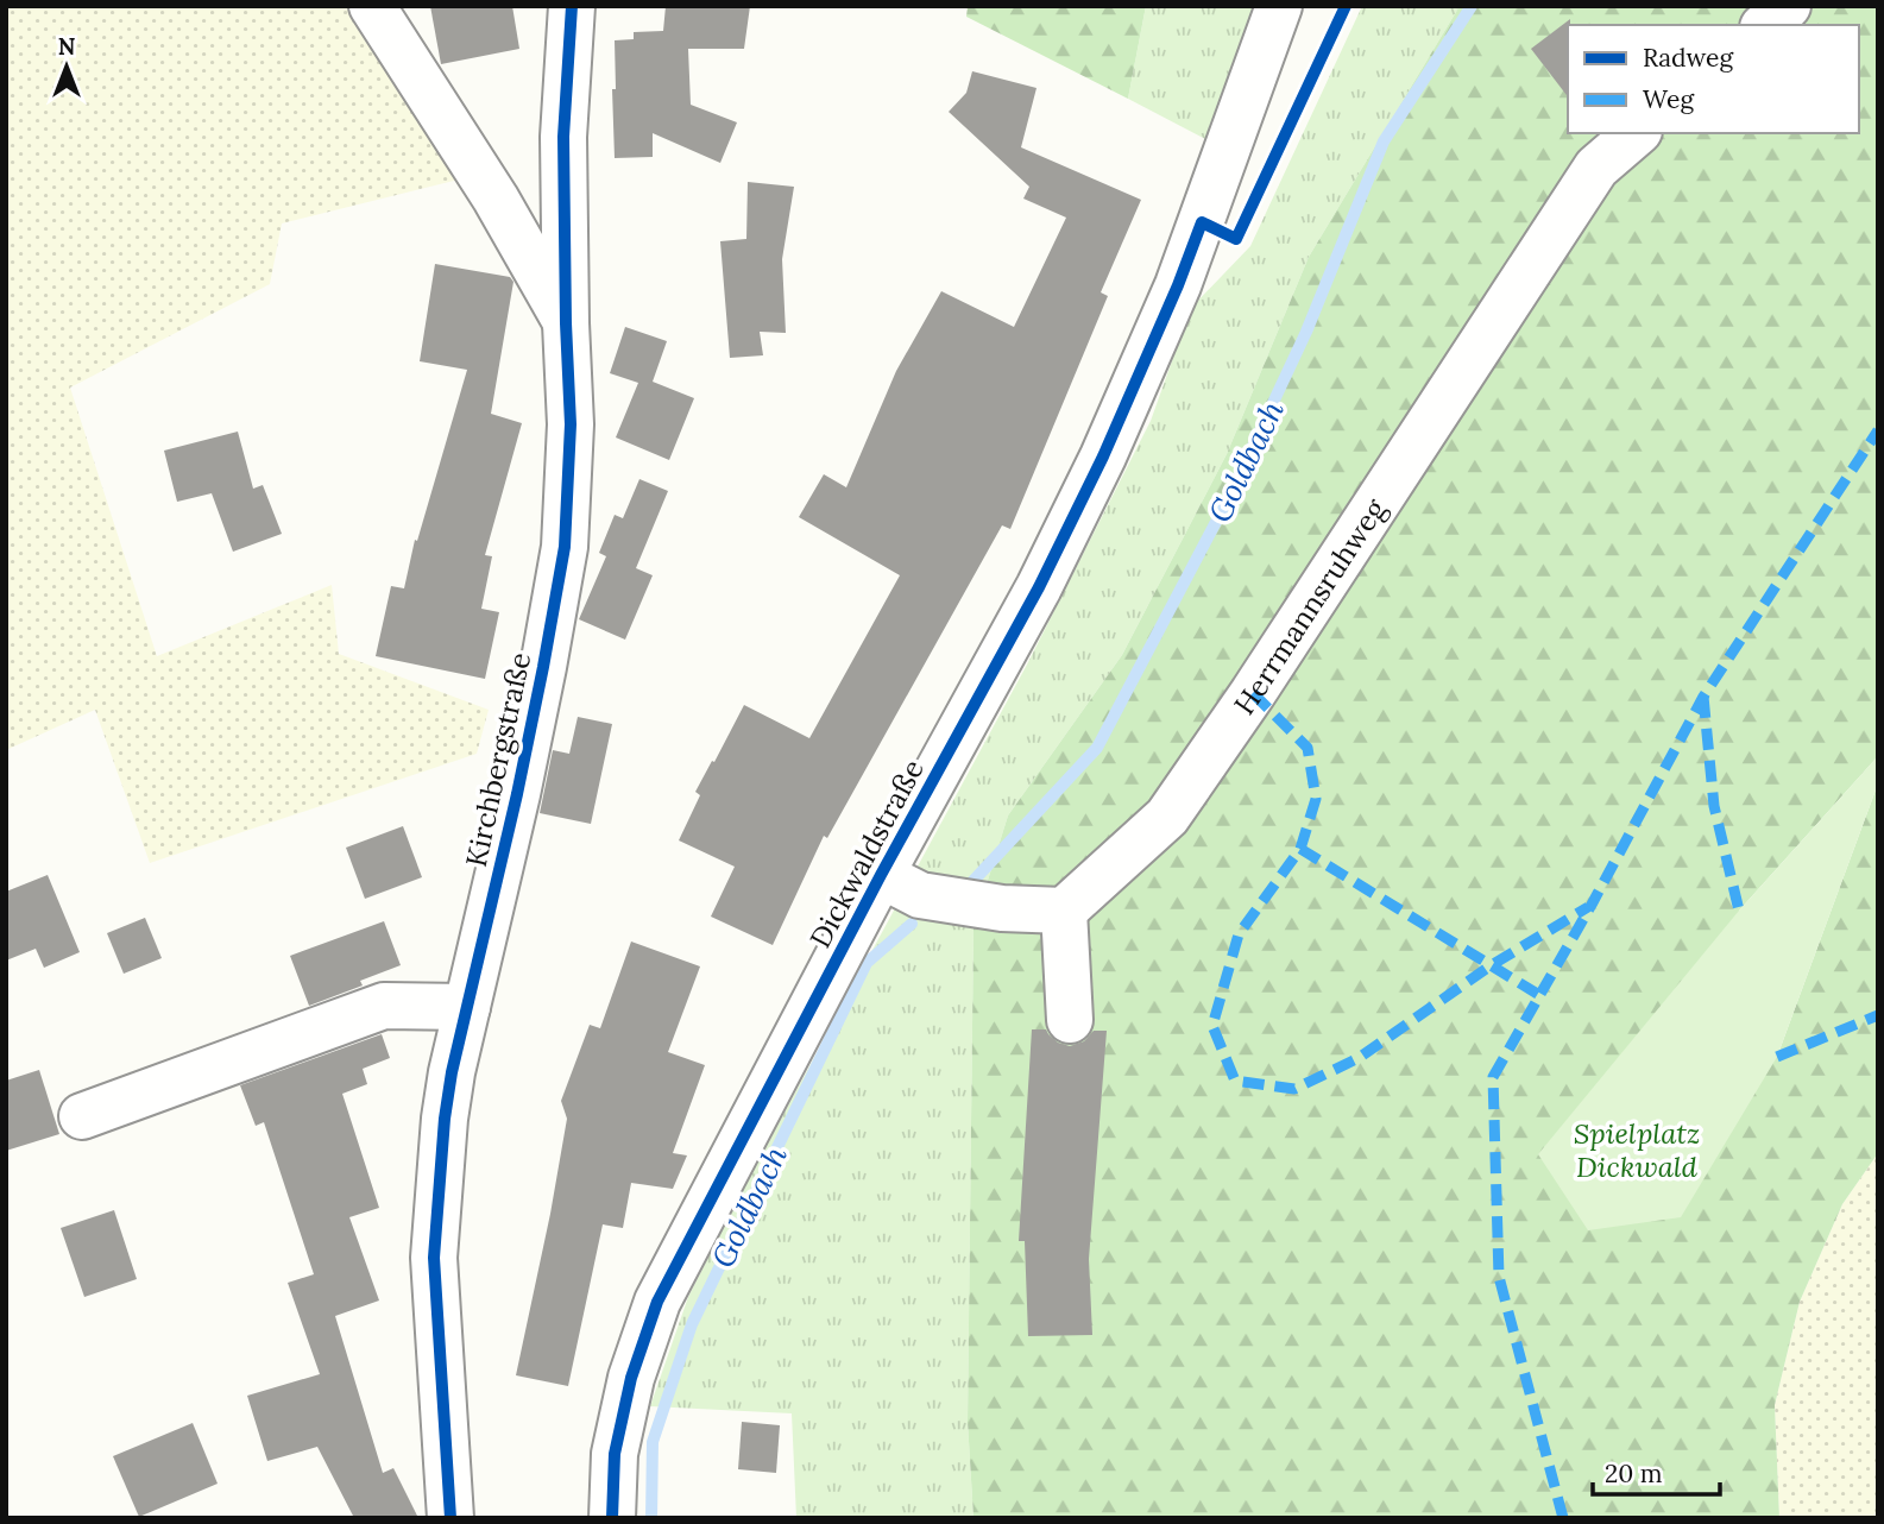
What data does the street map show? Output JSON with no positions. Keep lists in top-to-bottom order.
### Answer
{
  "streets": {
    "street": ["Herrmannsruhweg", "Kirchbergstraße", "Dickwaldstraße"]
  },
  "water": ["Goldbach"],
  "parks": ["Spielplatz Dickwald"],
  "legend": ["Radweg", "Weg"],
  "scale_bar": "20 m",
  "north": "top"
}
